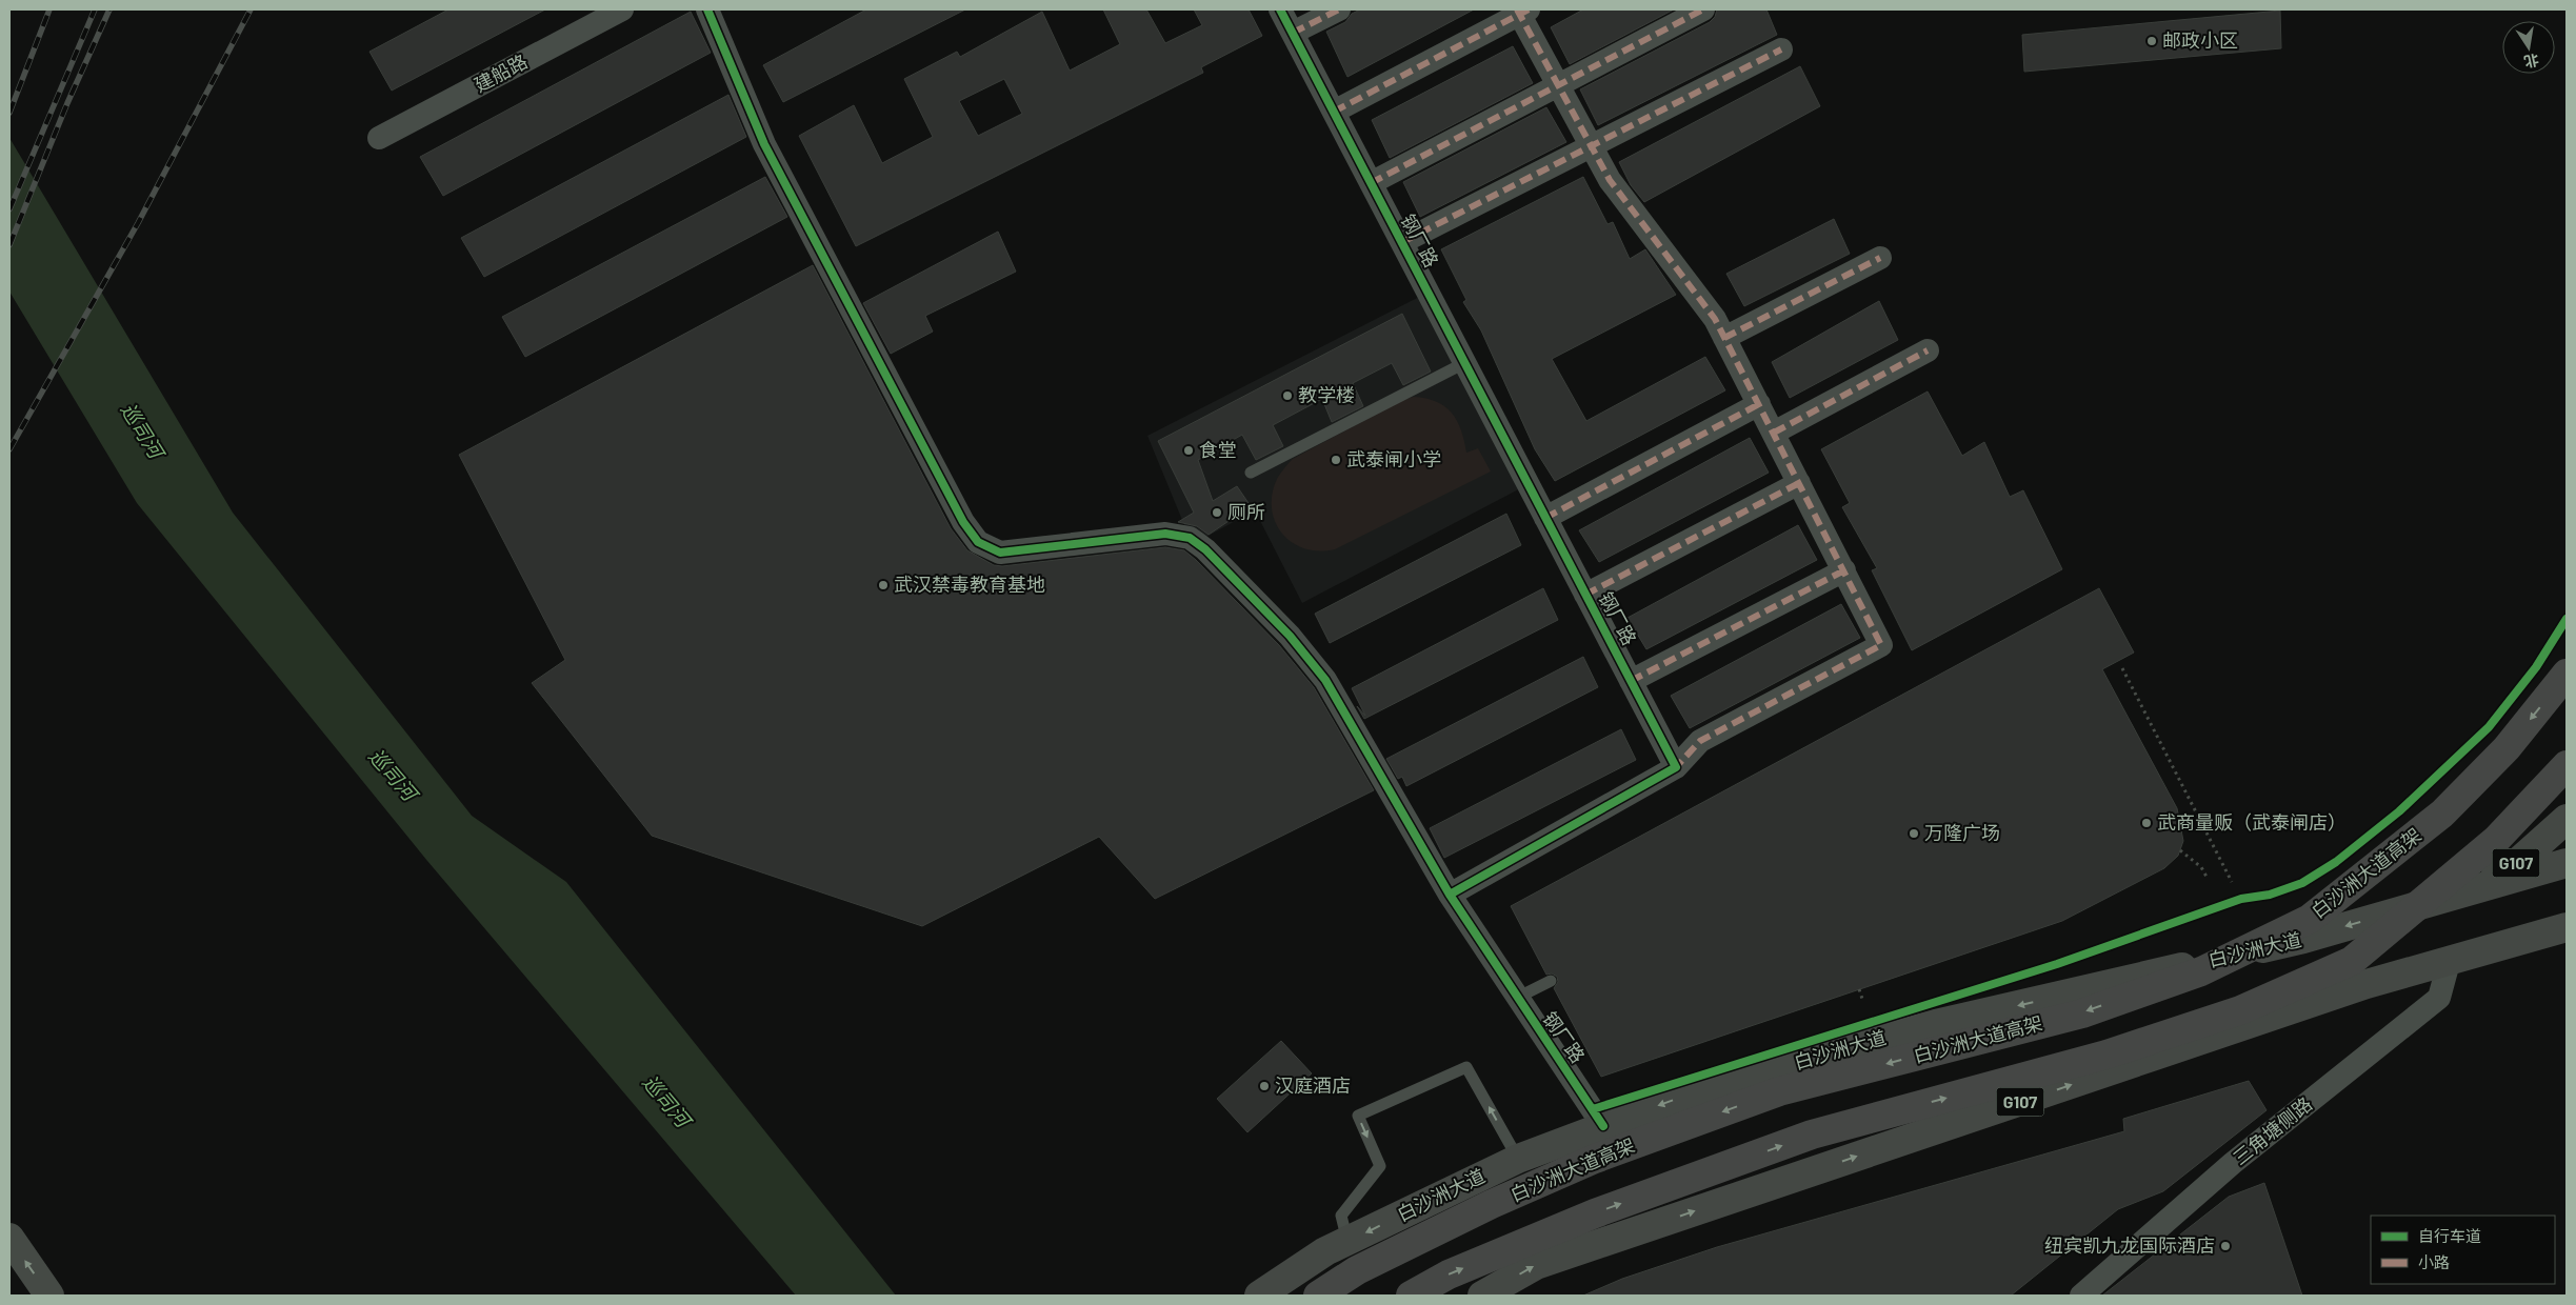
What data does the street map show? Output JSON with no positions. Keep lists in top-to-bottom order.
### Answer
{
  "streets": {
    "highway": ["白沙洲大道高架"],
    "main road": ["G107", "白沙洲大道"],
    "street": ["建船路", "钢厂路", "三角塘侧路"]
  },
  "crossings": [
    ["钢厂路", "白沙洲大道"],
    ["G107", "三角塘侧路"]
  ],
  "water": ["巡司河"],
  "places": [
    "邮政小区",
    "教学楼",
    "食堂",
    "武泰闸小学",
    "厕所",
    "武汉禁毒教育基地",
    "武商量贩（武泰闸店）",
    "万隆广场",
    "汉庭酒店",
    "纽宾凯九龙国际酒店"
  ],
  "legend": ["自行车道", "小路"],
  "north": "bottom"
}
